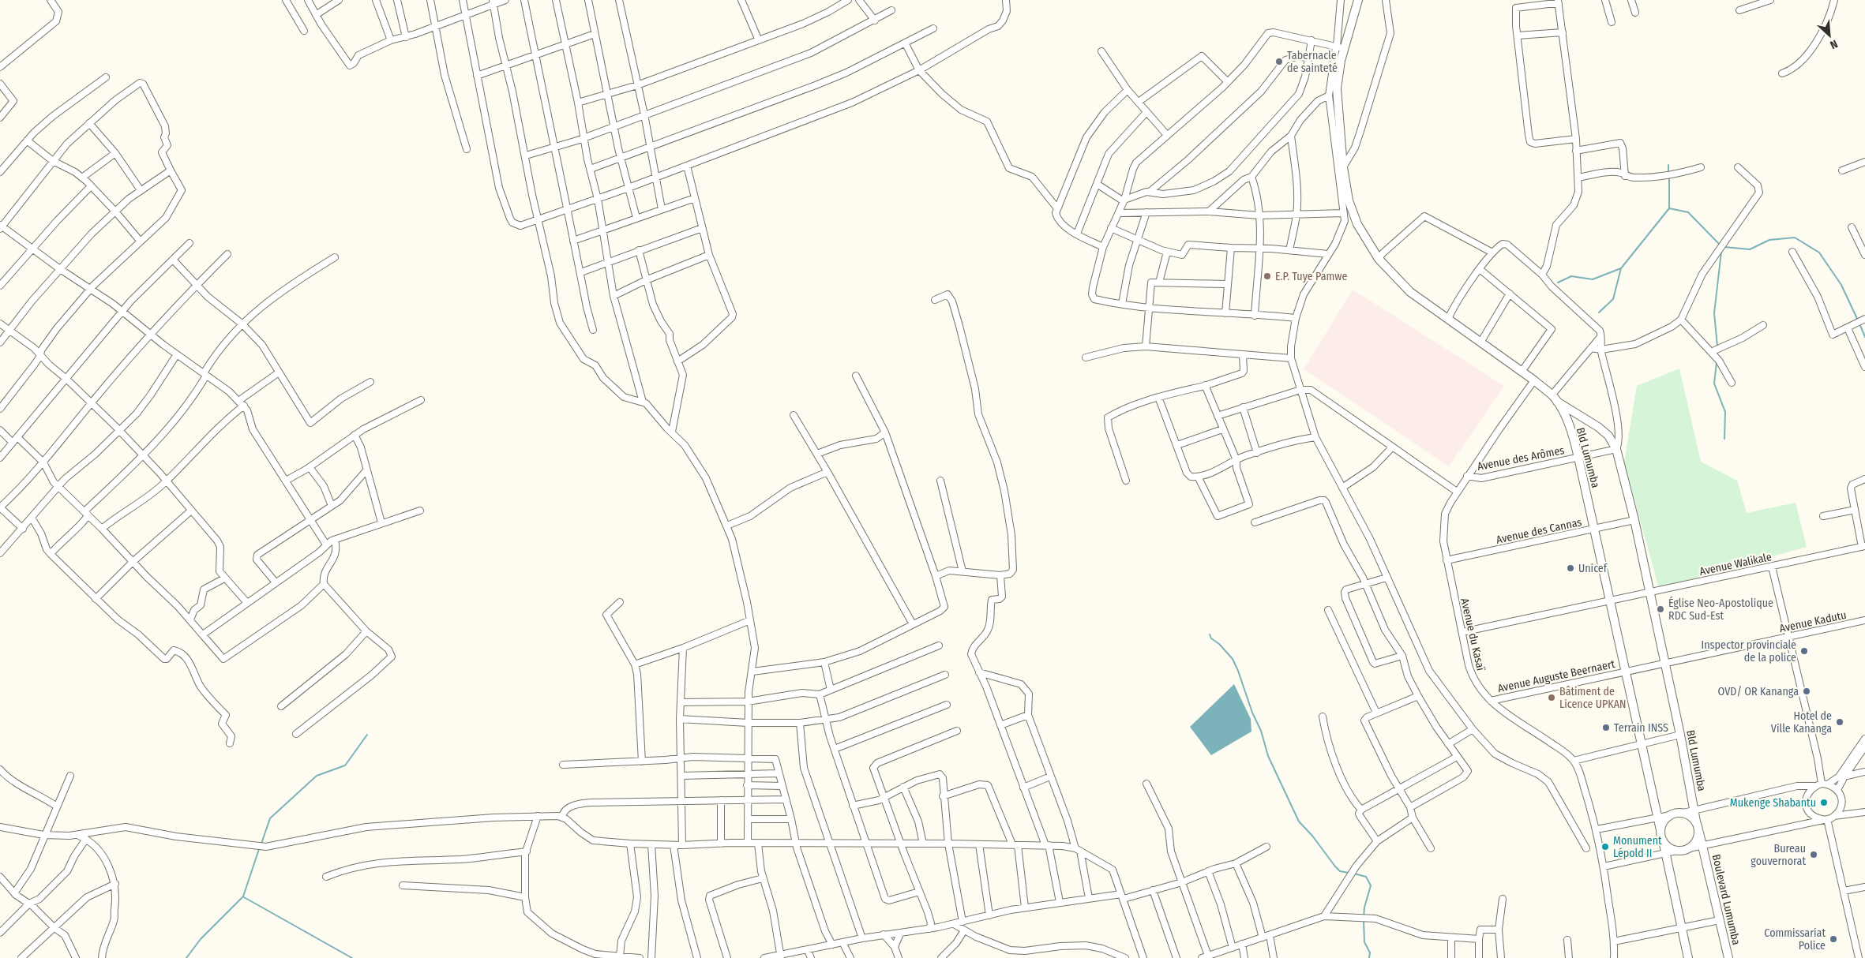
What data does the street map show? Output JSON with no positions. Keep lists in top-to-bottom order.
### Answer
{
  "streets": {
    "main road": ["Bld Lumumba", "Boulevard Lumumba"],
    "street": [
      "Avenue des Arômes",
      "Avenue des Cannas",
      "Avenue Walikale",
      "Avenue Kadutu",
      "Avenue du Kasaï",
      "Avenue Auguste Beernaert"
    ]
  },
  "crossings": [
    ["Bld Lumumba", "Avenue des Arômes"],
    ["Bld Lumumba", "Avenue des Cannas"],
    ["Bld Lumumba", "Avenue Walikale"],
    ["Bld Lumumba", "Avenue Kadutu"],
    ["Bld Lumumba", "Avenue Auguste Beernaert"],
    ["Avenue des Arômes", "Avenue du Kasaï"],
    ["Avenue des Cannas", "Avenue du Kasaï"],
    ["Avenue Walikale", "Avenue du Kasaï"],
    ["Avenue Kadutu", "Avenue Auguste Beernaert"],
    ["Avenue du Kasaï", "Avenue Auguste Beernaert"]
  ],
  "places": [
    "Tabernacle de sainteté",
    "E.P. Tuye Pamwe",
    "Unicef",
    "Église Neo-Apostolique RDC Sud-Est",
    "Inspector provinciale de la police",
    "OVD/ OR Kananga",
    "Bâtiment de Licence UPKAN",
    "Hotel de Ville Kananga",
    "Terrain INSS",
    "Mukenge Shabantu",
    "Monument Lépold II",
    "Bureau gouvernorat",
    "Commissariat Police"
  ],
  "north": "bottom right"
}
